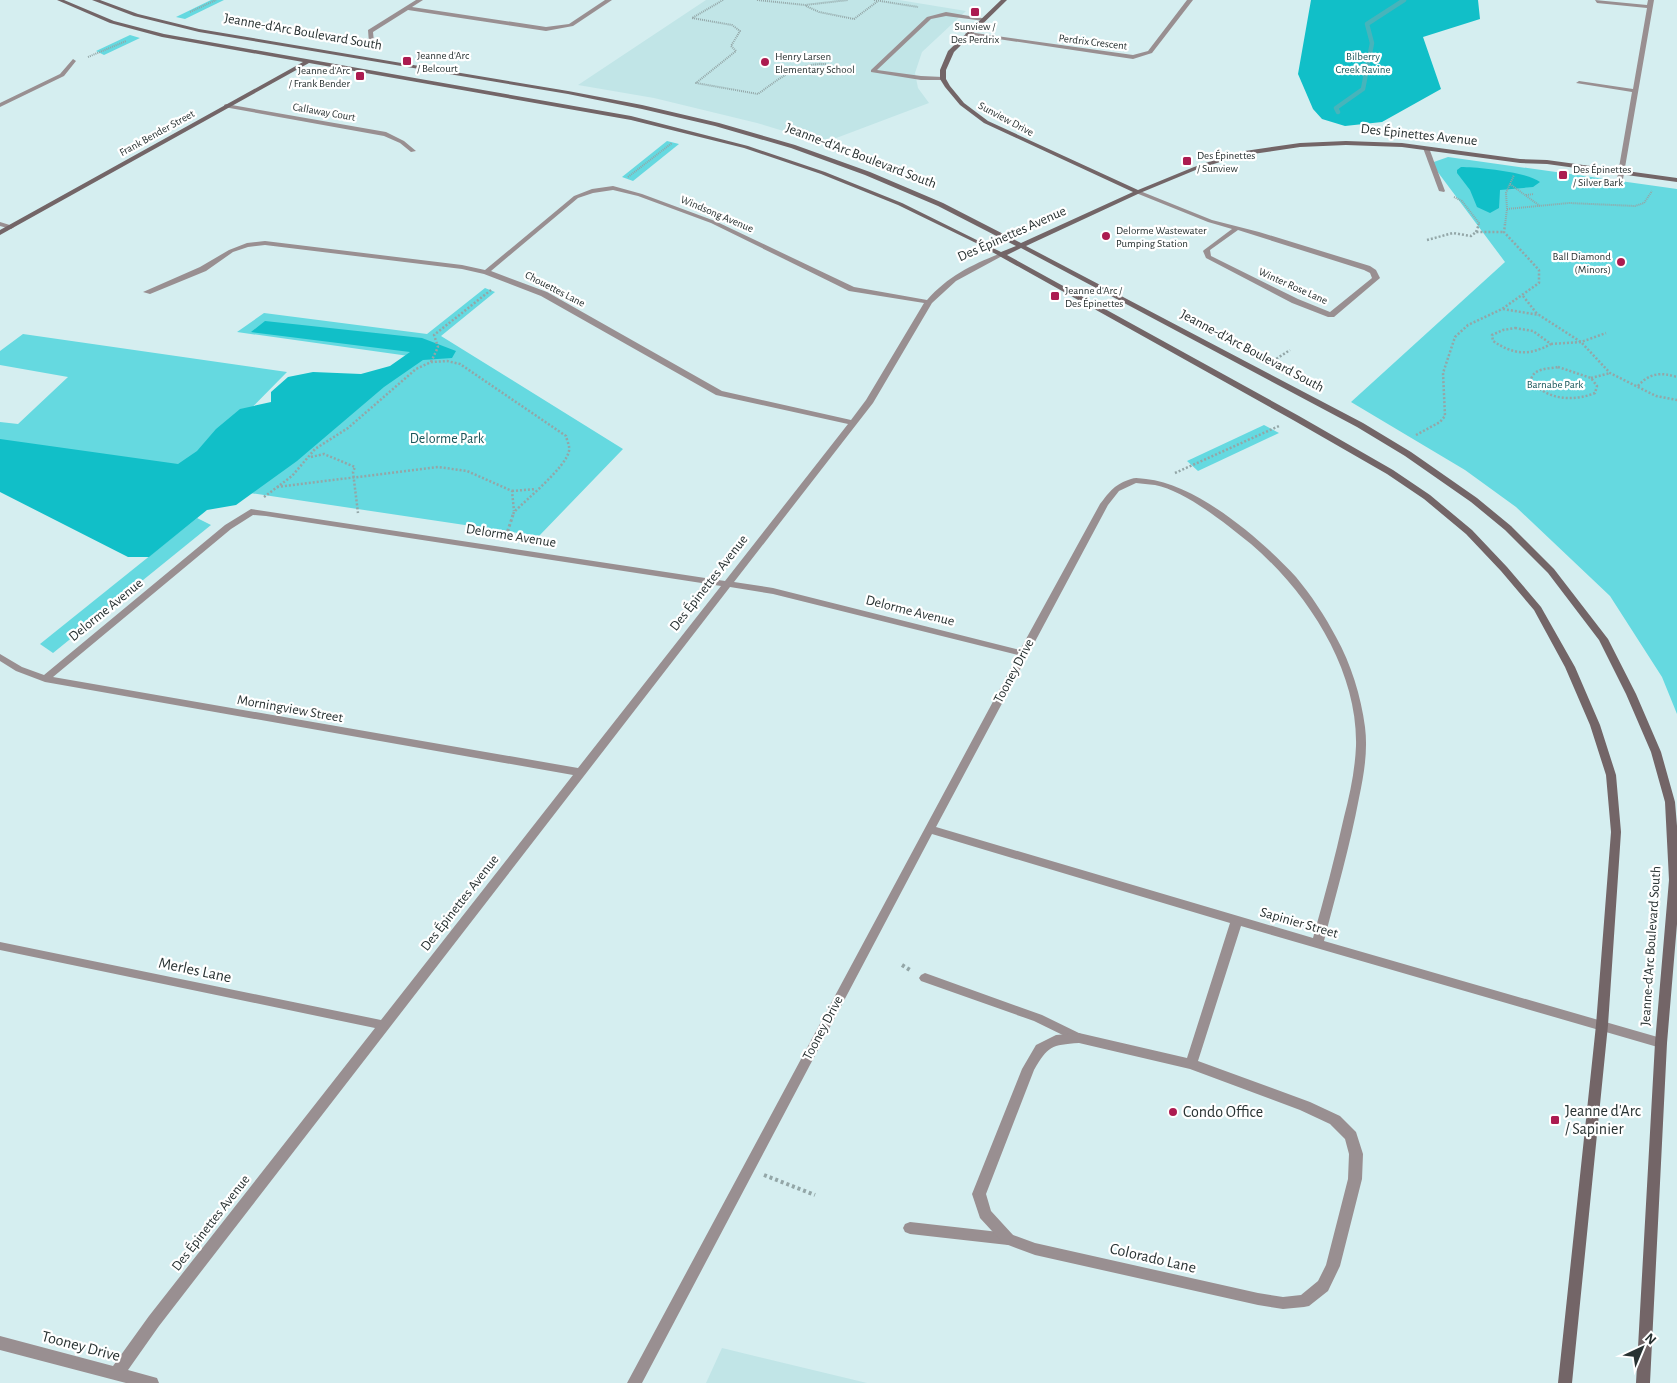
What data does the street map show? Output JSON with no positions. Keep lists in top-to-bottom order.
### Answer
{
  "streets": {
    "main road": [
      "Jeanne-d'Arc Boulevard South",
      "Sunview Drive",
      "Frank Bender Street",
      "Des Épinettes Avenue"
    ],
    "street": [
      "Perdrix Crescent",
      "Callaway Court",
      "Windsong Avenue",
      "Winter Rose Lane",
      "Chouettes Lane",
      "Delorme Avenue",
      "Tooney Drive",
      "Morningview Street",
      "Sapinier Street",
      "Merles Lane",
      "Colorado Lane"
    ]
  },
  "crossings": [
    ["Jeanne-d'Arc Boulevard South", "Frank Bender Street"],
    ["Jeanne-d'Arc Boulevard South", "Des Épinettes Avenue"],
    ["Jeanne-d'Arc Boulevard South", "Sapinier Street"],
    ["Callaway Court", "Frank Bender Street"],
    ["Sunview Drive", "Des Épinettes Avenue"],
    ["Sunview Drive", "Winter Rose Lane"],
    ["Des Épinettes Avenue", "Windsong Avenue"],
    ["Des Épinettes Avenue", "Winter Rose Lane"],
    ["Des Épinettes Avenue", "Chouettes Lane"],
    ["Des Épinettes Avenue", "Delorme Avenue"],
    ["Des Épinettes Avenue", "Tooney Drive"],
    ["Des Épinettes Avenue", "Morningview Street"],
    ["Des Épinettes Avenue", "Merles Lane"],
    ["Windsong Avenue", "Chouettes Lane"],
    ["Delorme Avenue", "Tooney Drive"],
    ["Delorme Avenue", "Morningview Street"],
    ["Tooney Drive", "Sapinier Street"]
  ],
  "parks": ["Bilberry Creek Ravine", "Barnabe Park", "Delorme Park"],
  "places": {
    "transit": [
      "Sunview / Des Perdrix",
      "Jeanne d'Arc / Belcourt",
      "Jeanne d'Arc / Frank Bender",
      "Des Épinettes / Sunview",
      "Des Épinettes / Silver Bark",
      "Jeanne d'Arc / Des Épinettes",
      "Jeanne d'Arc / Sapinier"
    ],
    "other": [
      "Henry Larsen Elementary School",
      "Delorme Wastewater Pumping Station",
      "Ball Diamond (Minors)",
      "Condo Office"
    ]
  },
  "north": "top right"
}
